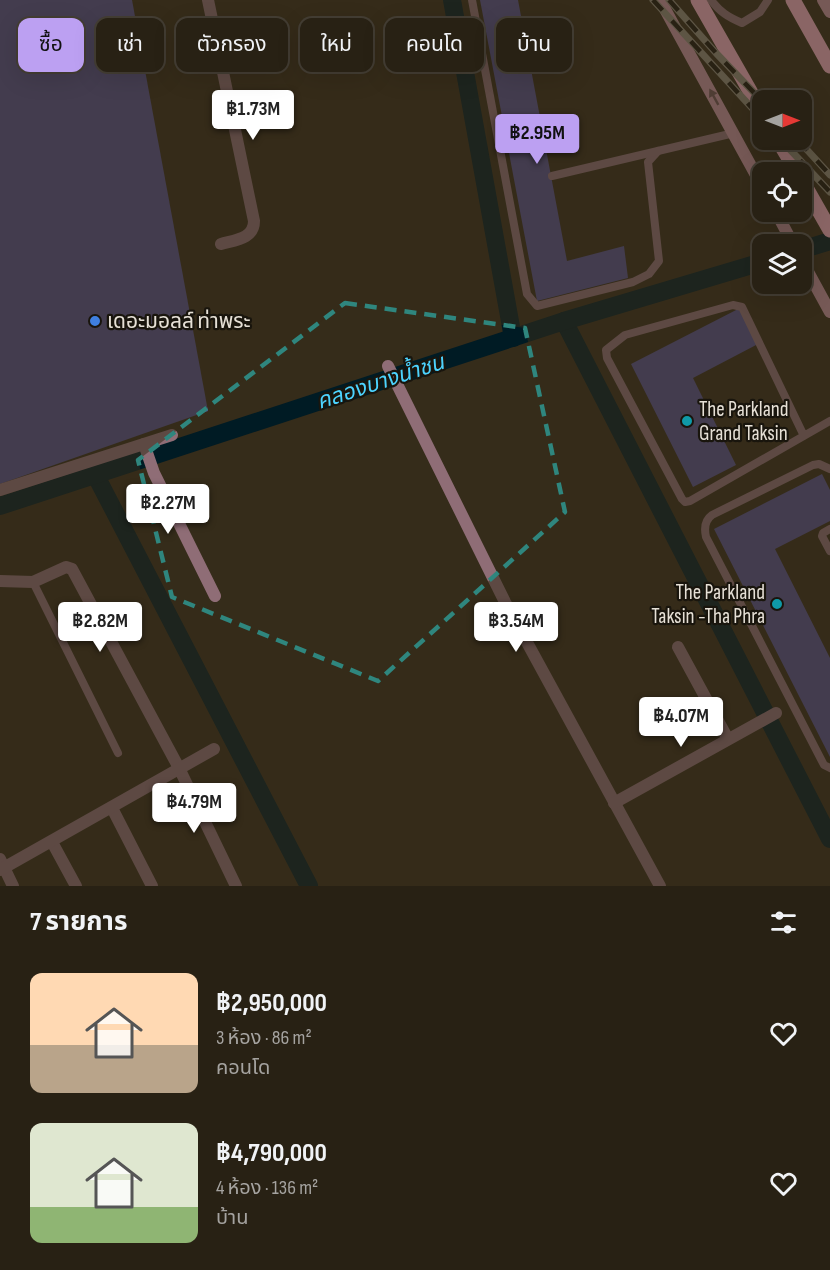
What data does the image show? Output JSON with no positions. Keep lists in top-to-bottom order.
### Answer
{
  "water": ["คลองบางน้ำชน"],
  "places": ["เดอะมอลล์ ท่าพระ", "The Parkland Grand Taksin", "The Parkland Taksin -Tha Phra"],
  "north": "right",
  "page": {
    "chip": [
      "ซื้อ",
      "เช่า",
      "ตัวกรอง",
      "ใหม่",
      "คอนโด",
      "บ้าน"
    ],
    "price": [
      "฿1.73M",
      "฿2.95M",
      "฿2.27M",
      "฿2.82M",
      "฿3.54M",
      "฿4.07M",
      "฿4.79M"
    ],
    "heading": "7 รายการ",
    "list": [
      {
        "name": "฿2,950,000",
        "note": "3 ห้อง · 86 m² · คอนโด"
      },
      {
        "name": "฿4,790,000",
        "note": "4 ห้อง · 136 m² · บ้าน"
      }
    ]
  }
}
